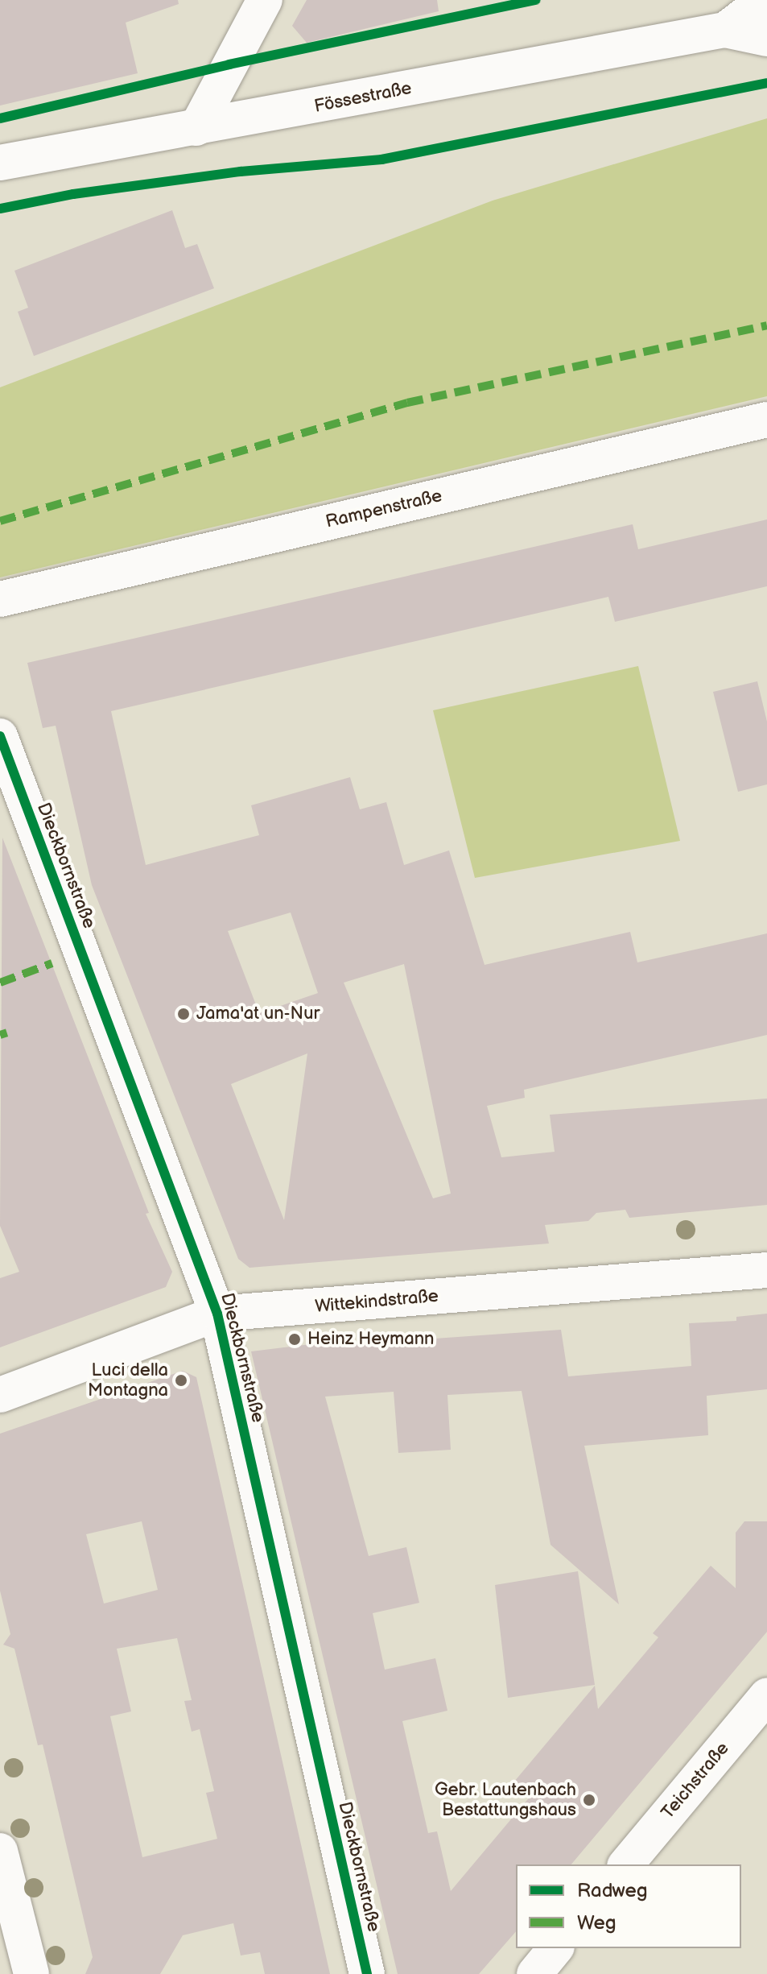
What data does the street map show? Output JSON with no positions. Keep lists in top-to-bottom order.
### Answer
{
  "streets": {
    "street": [
      "Fössestraße",
      "Rampenstraße",
      "Dieckbornstraße",
      "Wittekindstraße",
      "Teichstraße"
    ]
  },
  "crossings": [
    ["Dieckbornstraße", "Wittekindstraße"]
  ],
  "places": [
    "Jama'at un-Nur",
    "Heinz Heymann",
    "Luci della Montagna",
    "Gebr. Lautenbach Bestattungshaus"
  ],
  "legend": ["Radweg", "Weg"]
}
